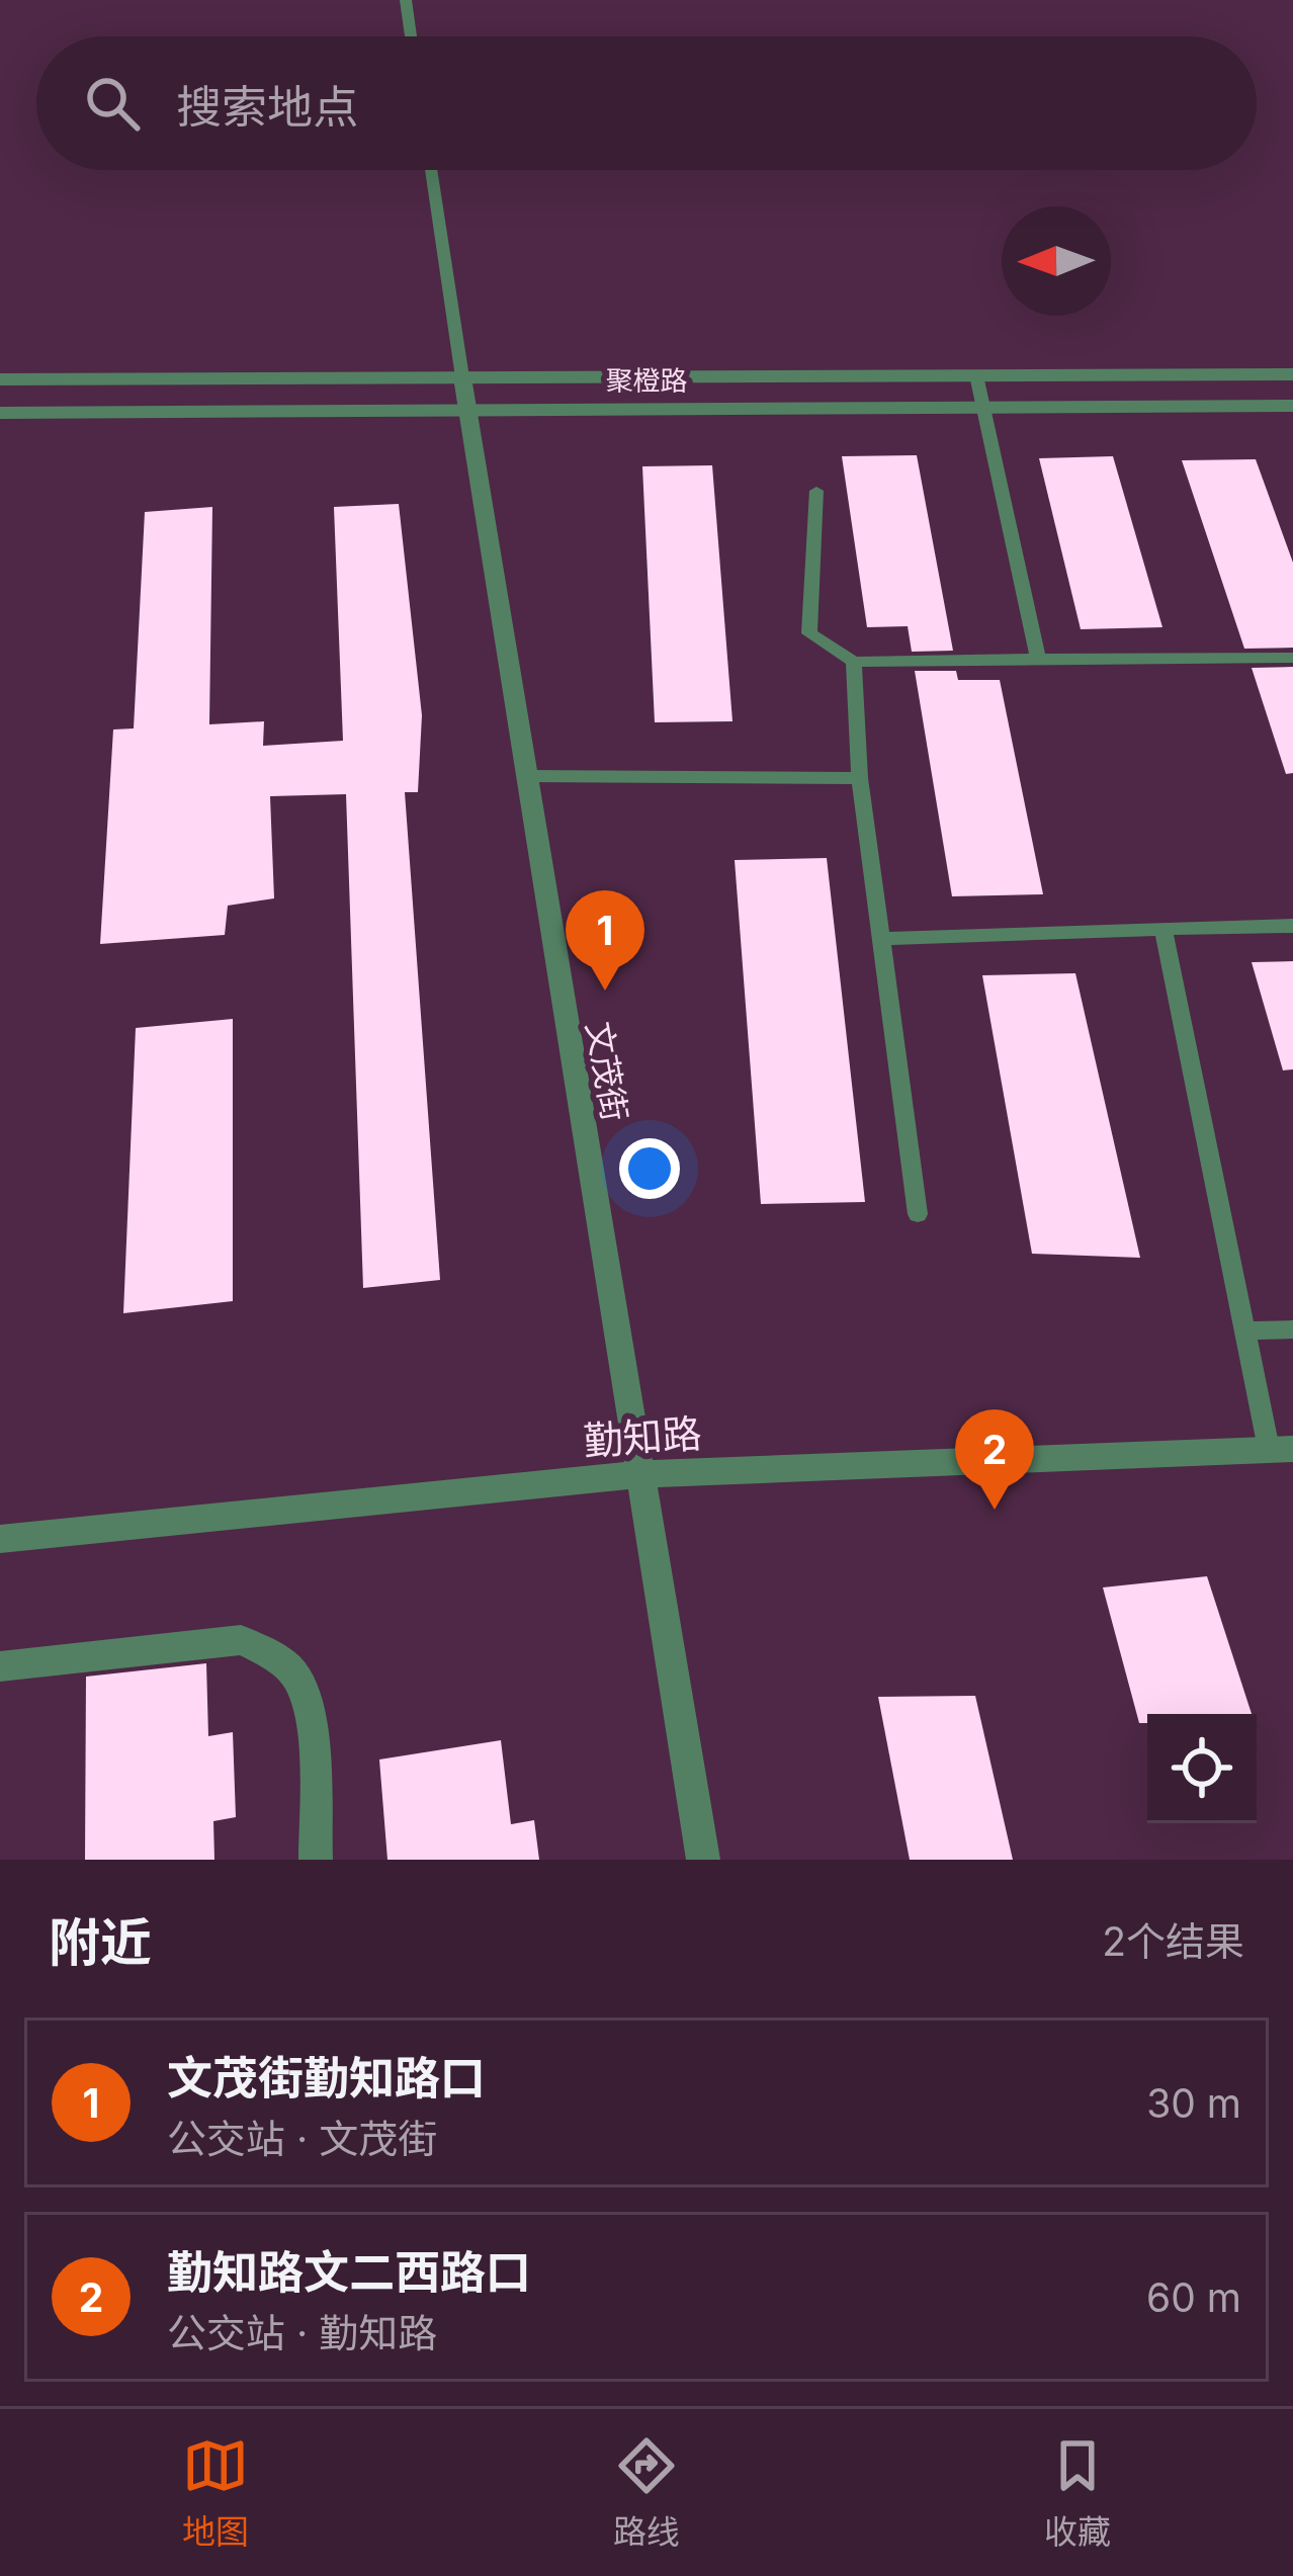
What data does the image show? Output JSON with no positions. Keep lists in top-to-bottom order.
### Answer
{
  "streets": {
    "street": ["聚橙路", "文茂街", "勤知路"]
  },
  "crossings": [
    ["聚橙路", "文茂街"],
    ["文茂街", "勤知路"]
  ],
  "north": "left",
  "page": {
    "search": "搜索地点",
    "pins": ["1", "2"],
    "heading": ["附近", "2个结果"],
    "list": [
      {
        "mark": "1",
        "name": "文茂街勤知路口",
        "note": "公交站 · 文茂街",
        "value": "30 m"
      },
      {
        "mark": "2",
        "name": "勤知路文二西路口",
        "note": "公交站 · 勤知路",
        "value": "60 m"
      }
    ],
    "nav": ["地图", "路线", "收藏"]
  }
}
